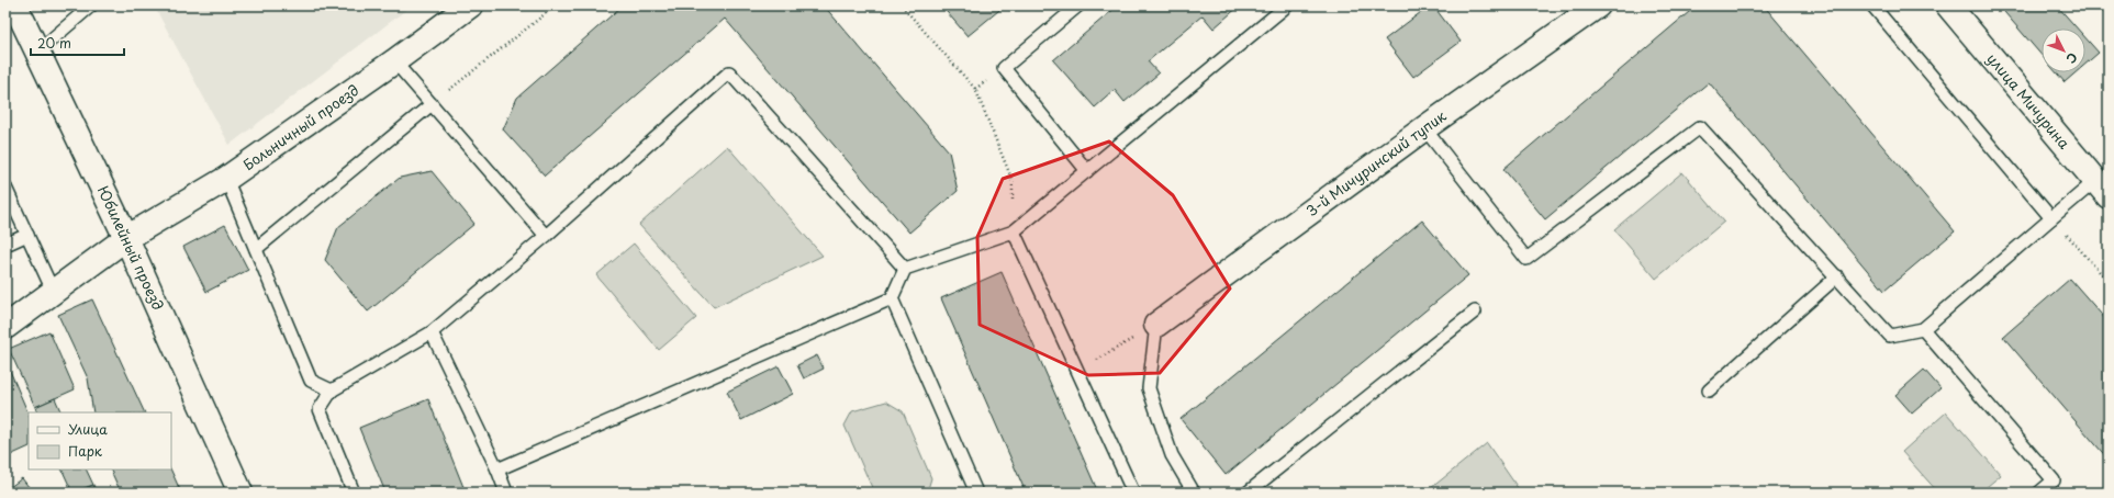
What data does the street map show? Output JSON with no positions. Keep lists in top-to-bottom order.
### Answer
{
  "streets": {
    "street": [
      "улица Мичурина",
      "Больничный проезд",
      "3-й Мичуринский тупик",
      "Юбилейный проезд"
    ]
  },
  "crossings": [
    ["Больничный проезд", "Юбилейный проезд"]
  ],
  "legend": ["Улица", "Парк"],
  "scale_bar": "20 m",
  "north": "bottom right"
}
